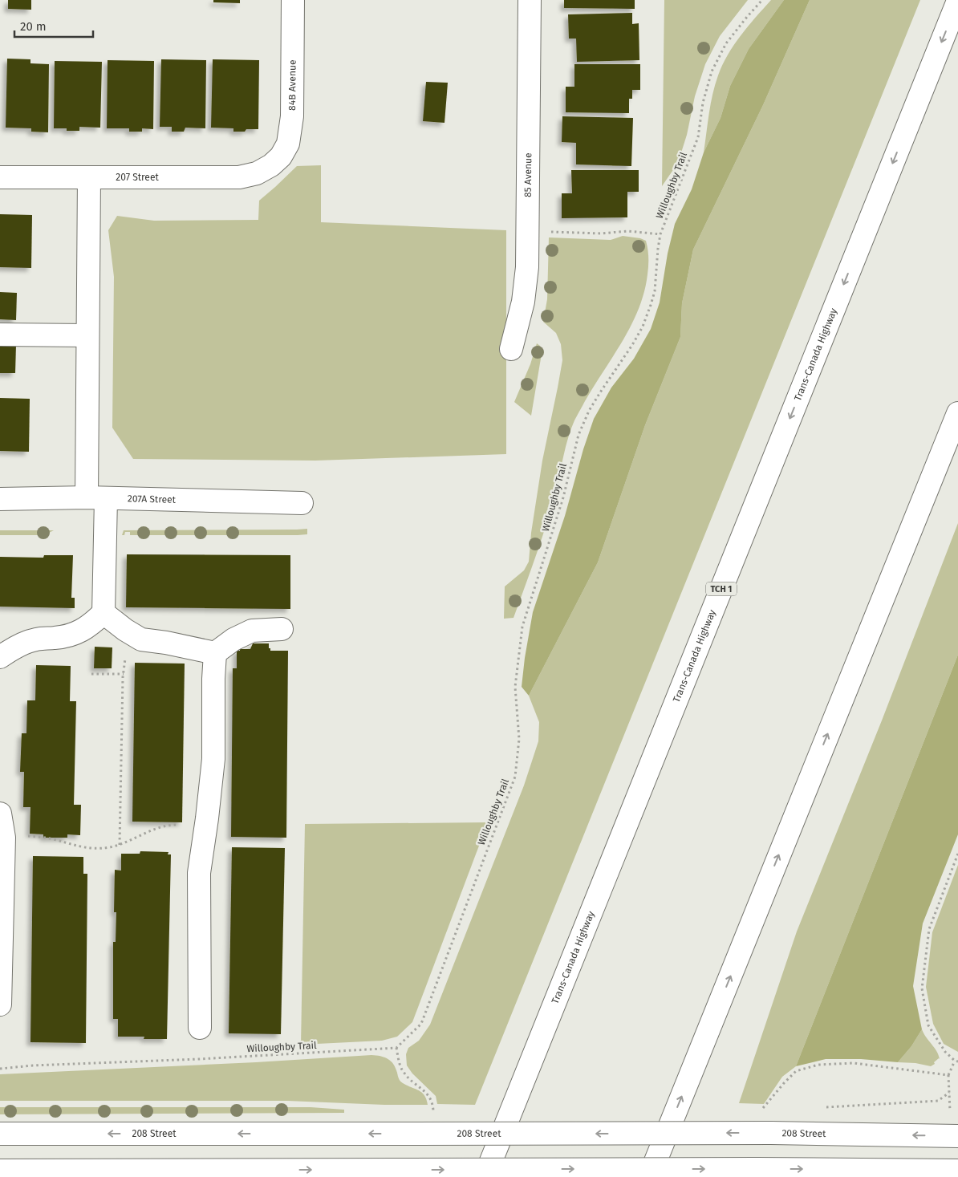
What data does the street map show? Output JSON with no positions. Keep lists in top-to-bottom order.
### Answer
{
  "streets": {
    "main road": [
      "84B Avenue",
      "85 Avenue",
      "207 Street",
      "Trans-Canada Highway",
      "207A Street",
      "TCH 1",
      "208 Street"
    ],
    "path": ["Willoughby Trail"]
  },
  "crossings": [
    ["84B Avenue", "207 Street"]
  ],
  "scale_bar": "20 m"
}
